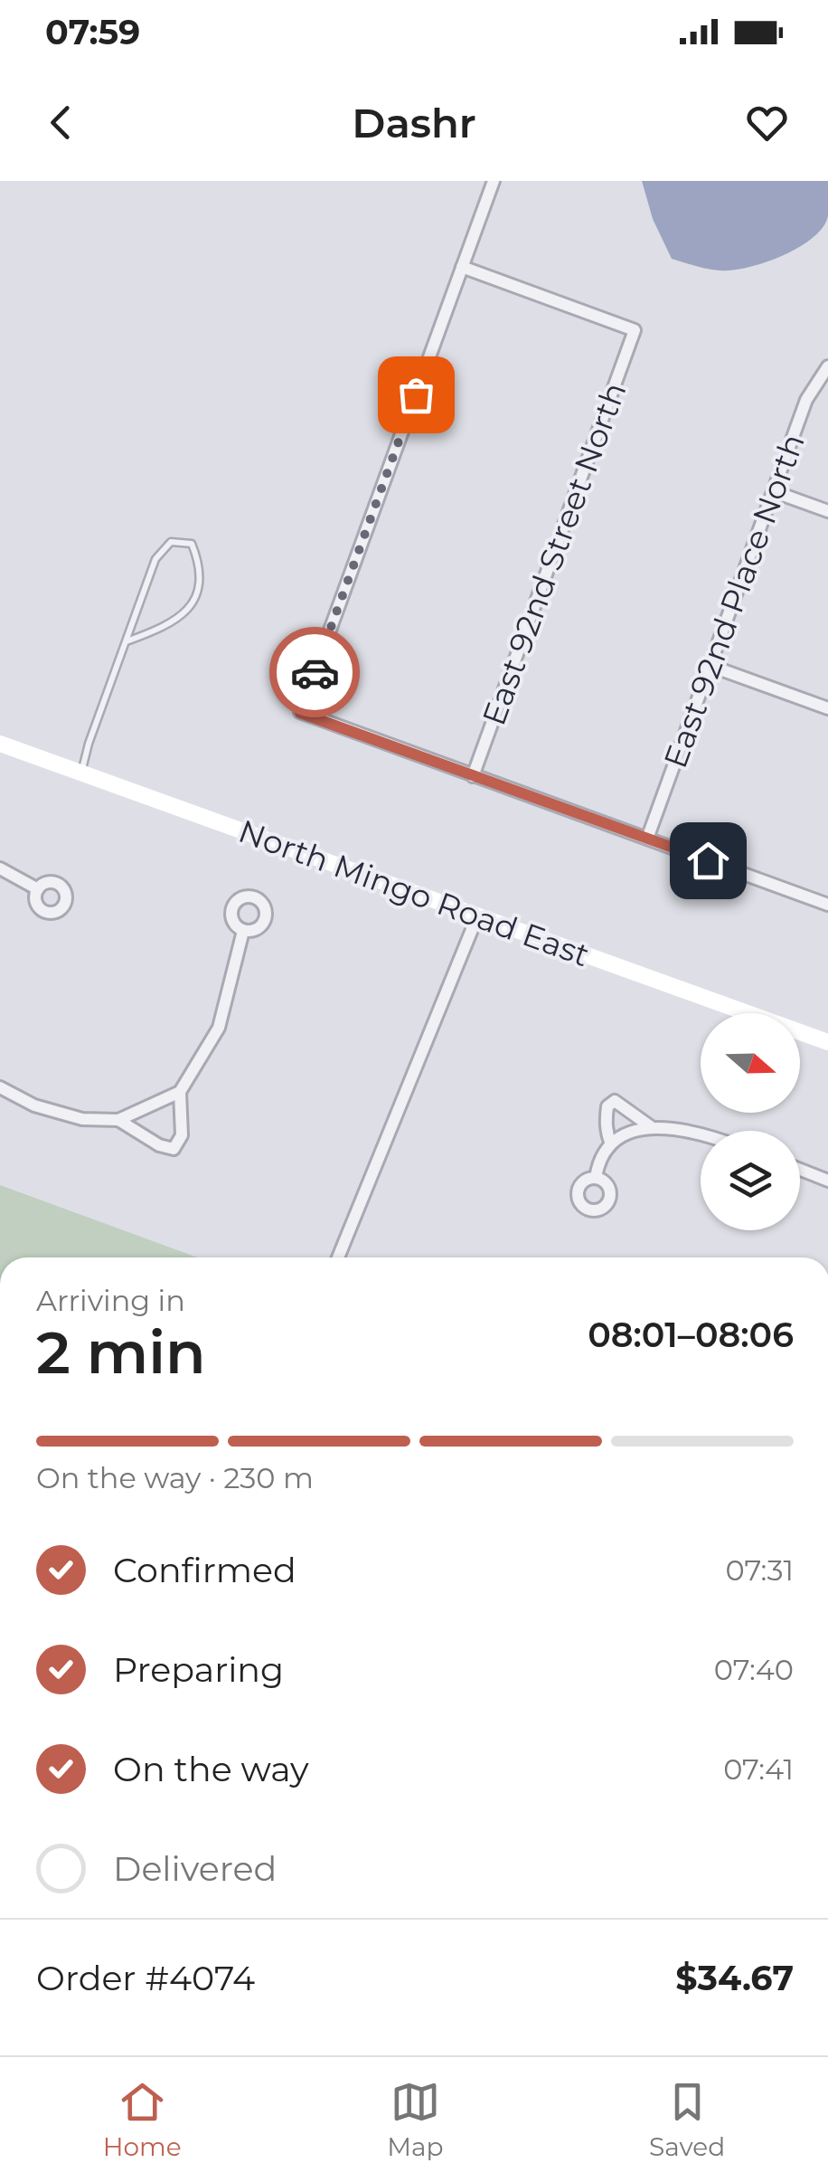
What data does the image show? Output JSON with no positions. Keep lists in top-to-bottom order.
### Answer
{
  "streets": {
    "street": ["East 92nd Street North", "East 92nd Place North", "North Mingo Road East"]
  },
  "north": "right",
  "page": {
    "status": "07:59",
    "header": "Dashr",
    "heading": ["2 min", "Arriving in", "08:01–08:06"],
    "panel": ["Order #4074", "$34.67"],
    "bar": "On the way · 230 m",
    "list": [
      ["Confirmed", "07:31"],
      ["Preparing", "07:40"],
      ["On the way", "07:41"],
      "Delivered"
    ],
    "tabs": ["Home", "Map", "Saved"]
  }
}
